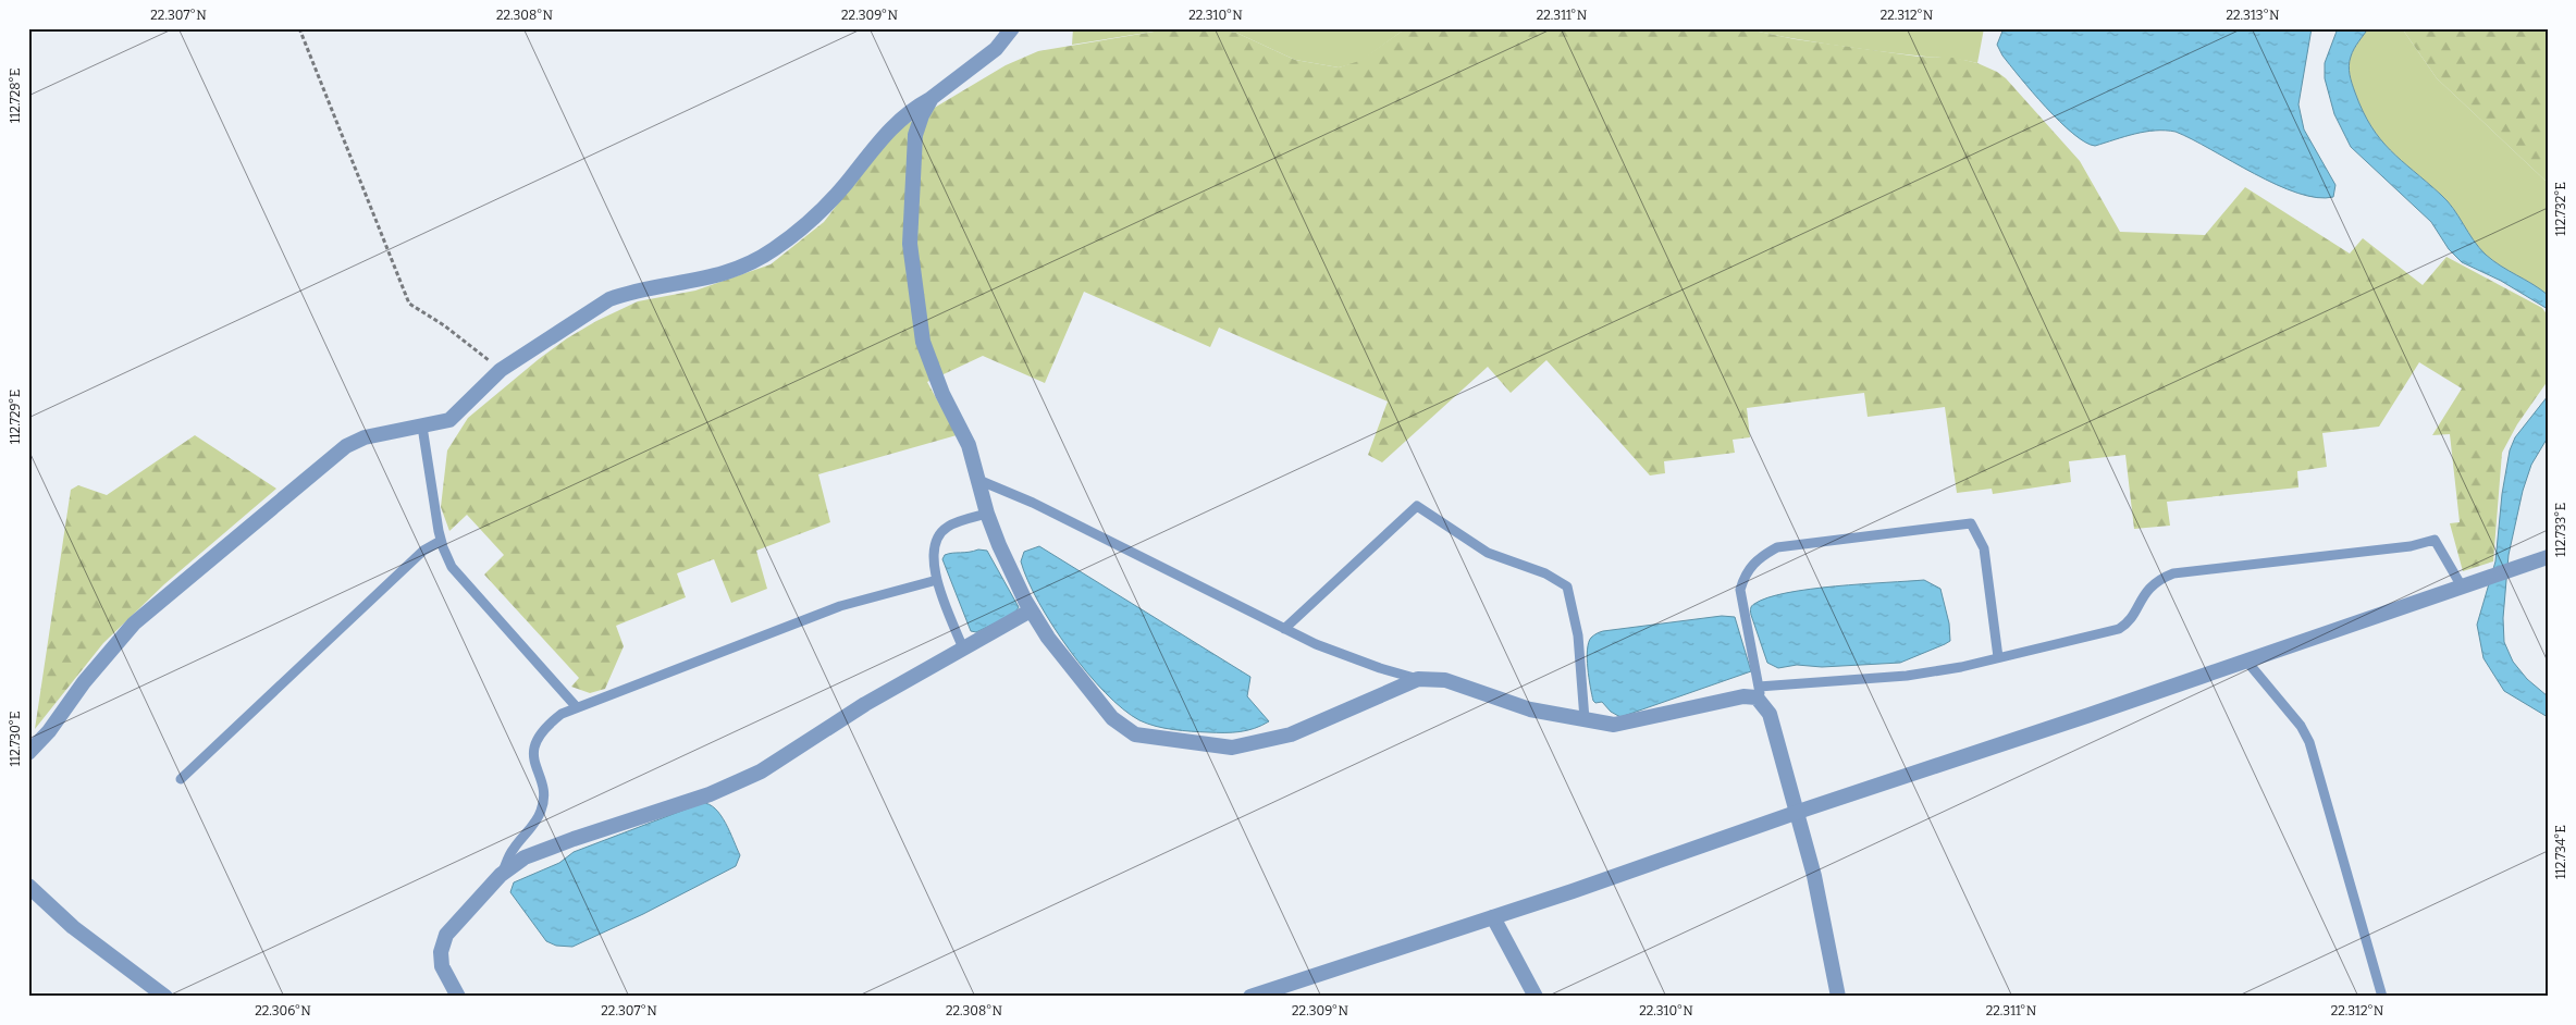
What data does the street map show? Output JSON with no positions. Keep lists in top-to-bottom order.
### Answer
{
  "coordinates": [
    "22.307°N",
    "22.308°N",
    "22.309°N",
    "22.310°N",
    "22.311°N",
    "22.312°N",
    "22.313°N",
    "112.728°E",
    "112.732°E",
    "112.729°E",
    "112.733°E",
    "112.730°E",
    "112.734°E",
    "22.306°N"
  ]
}
